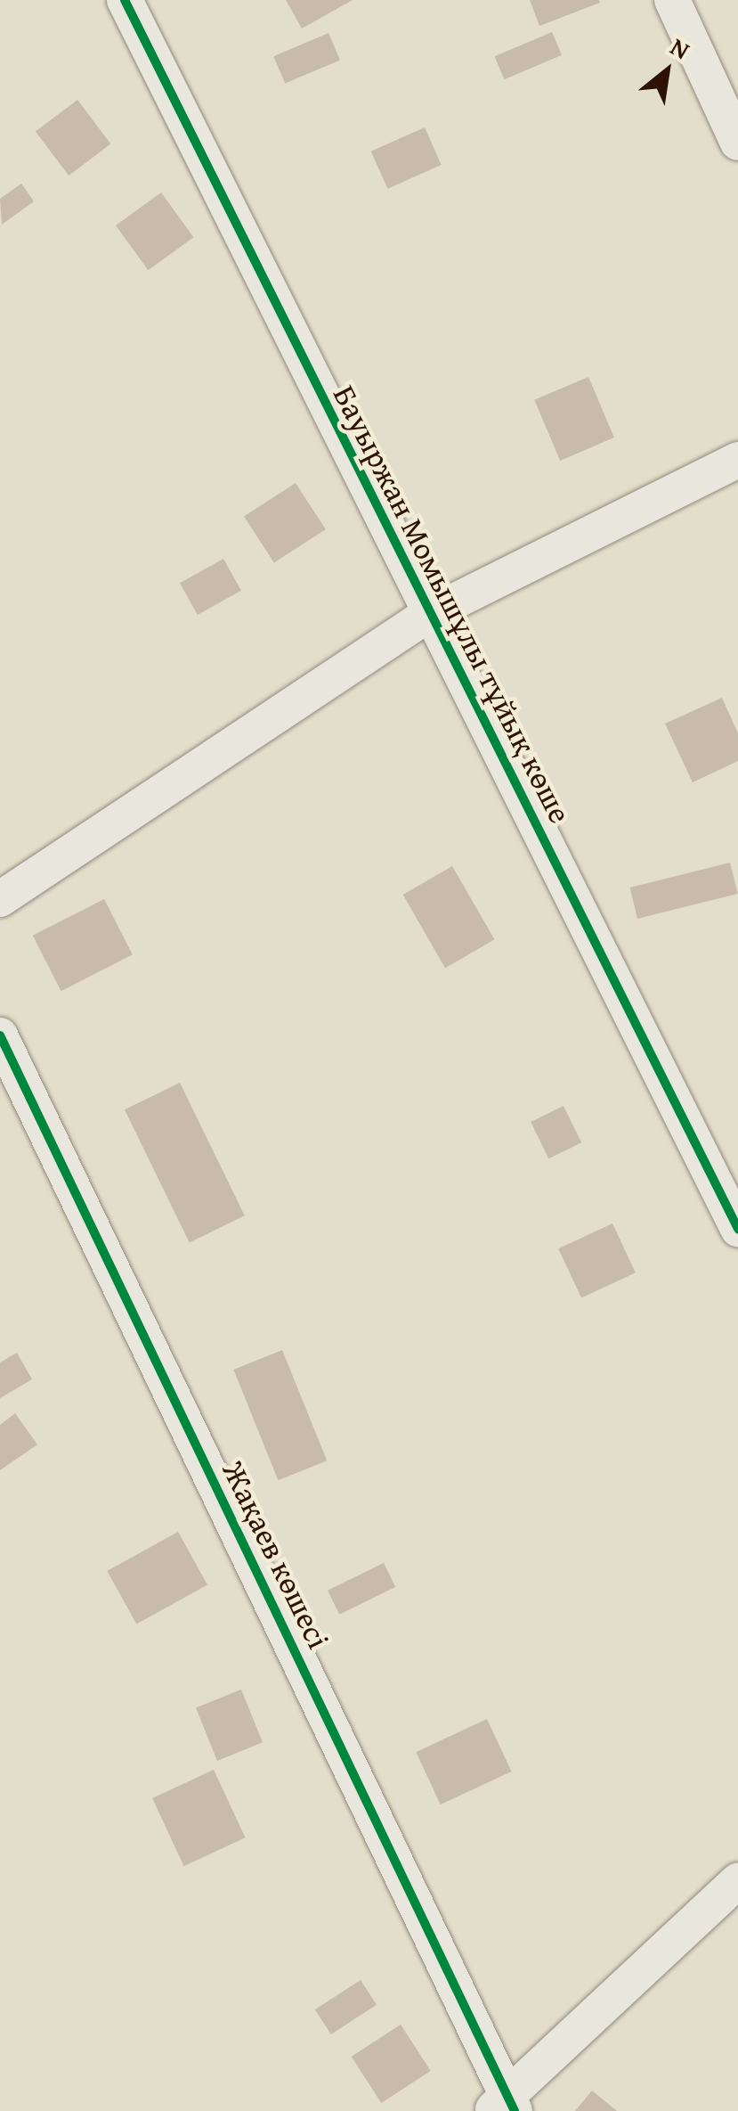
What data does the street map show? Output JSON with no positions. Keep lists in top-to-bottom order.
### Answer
{
  "streets": {
    "street": ["Бауыржан Момышұлы тұйық көше", "Жақаев көшесі"]
  },
  "north": "top right"
}
